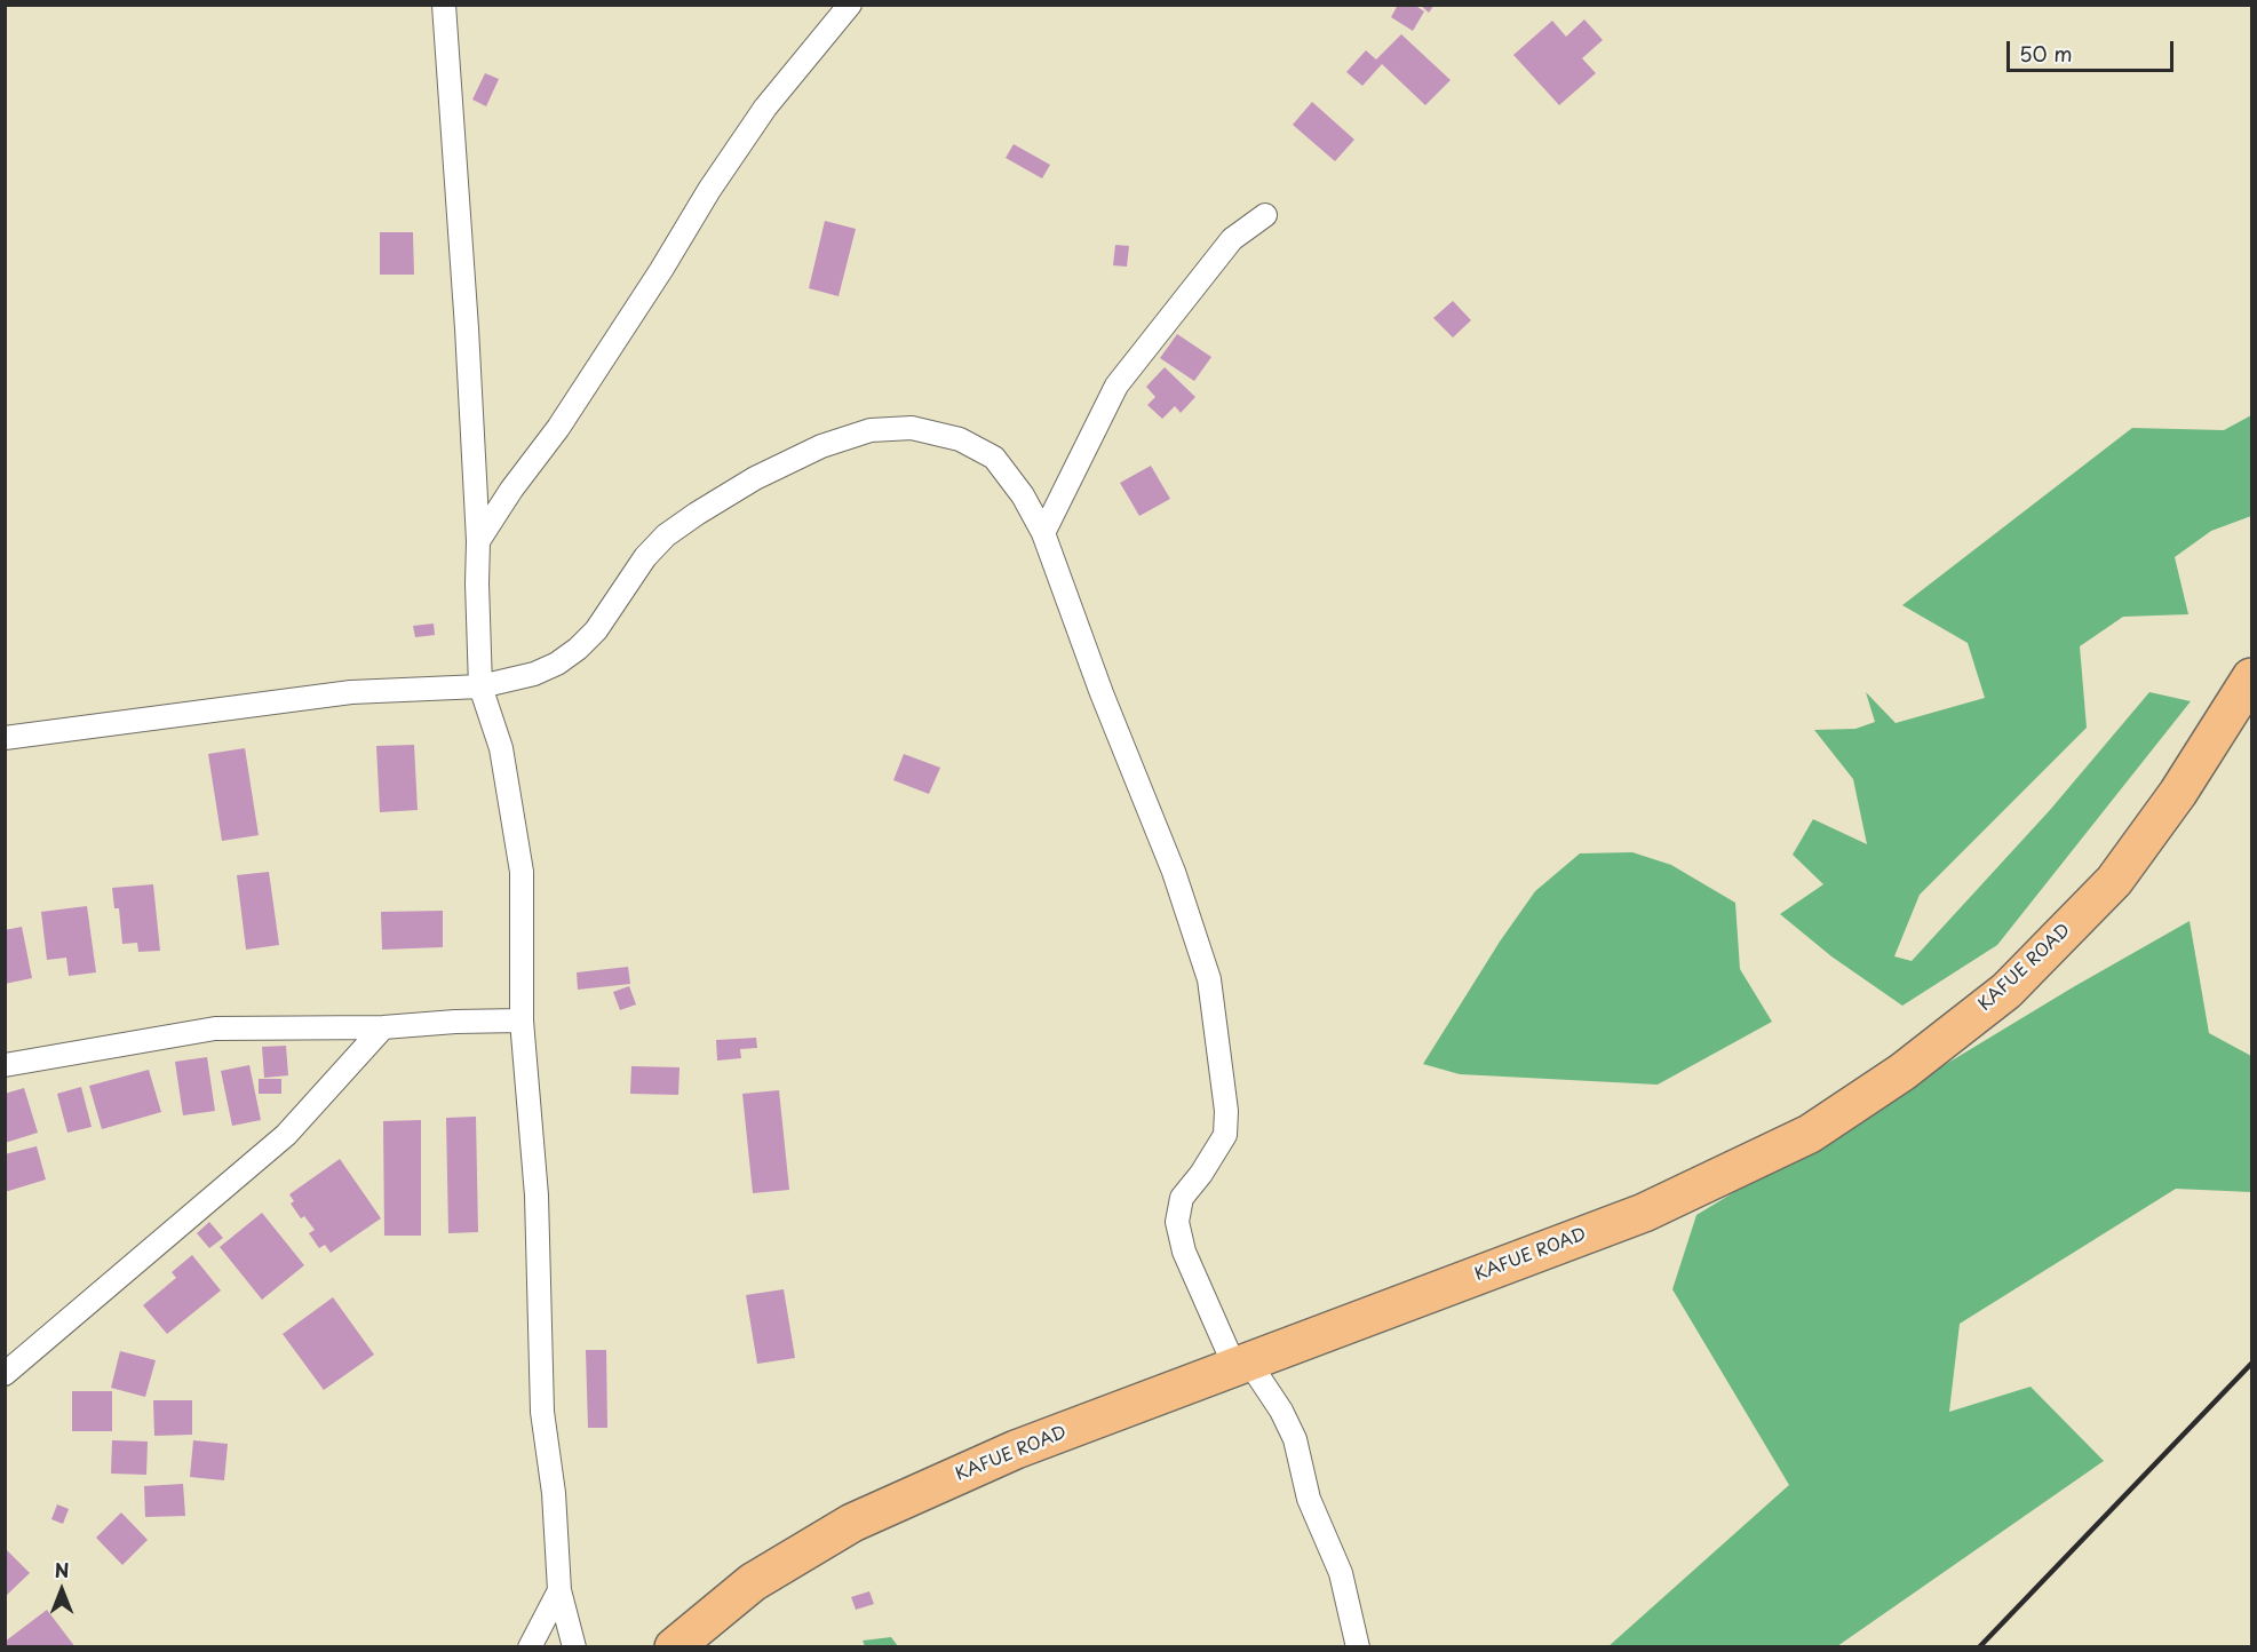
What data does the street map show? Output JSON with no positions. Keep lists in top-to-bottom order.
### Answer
{
  "streets": {
    "highway": ["KAFUE ROAD"]
  },
  "scale_bar": "50 m",
  "north": "top"
}
